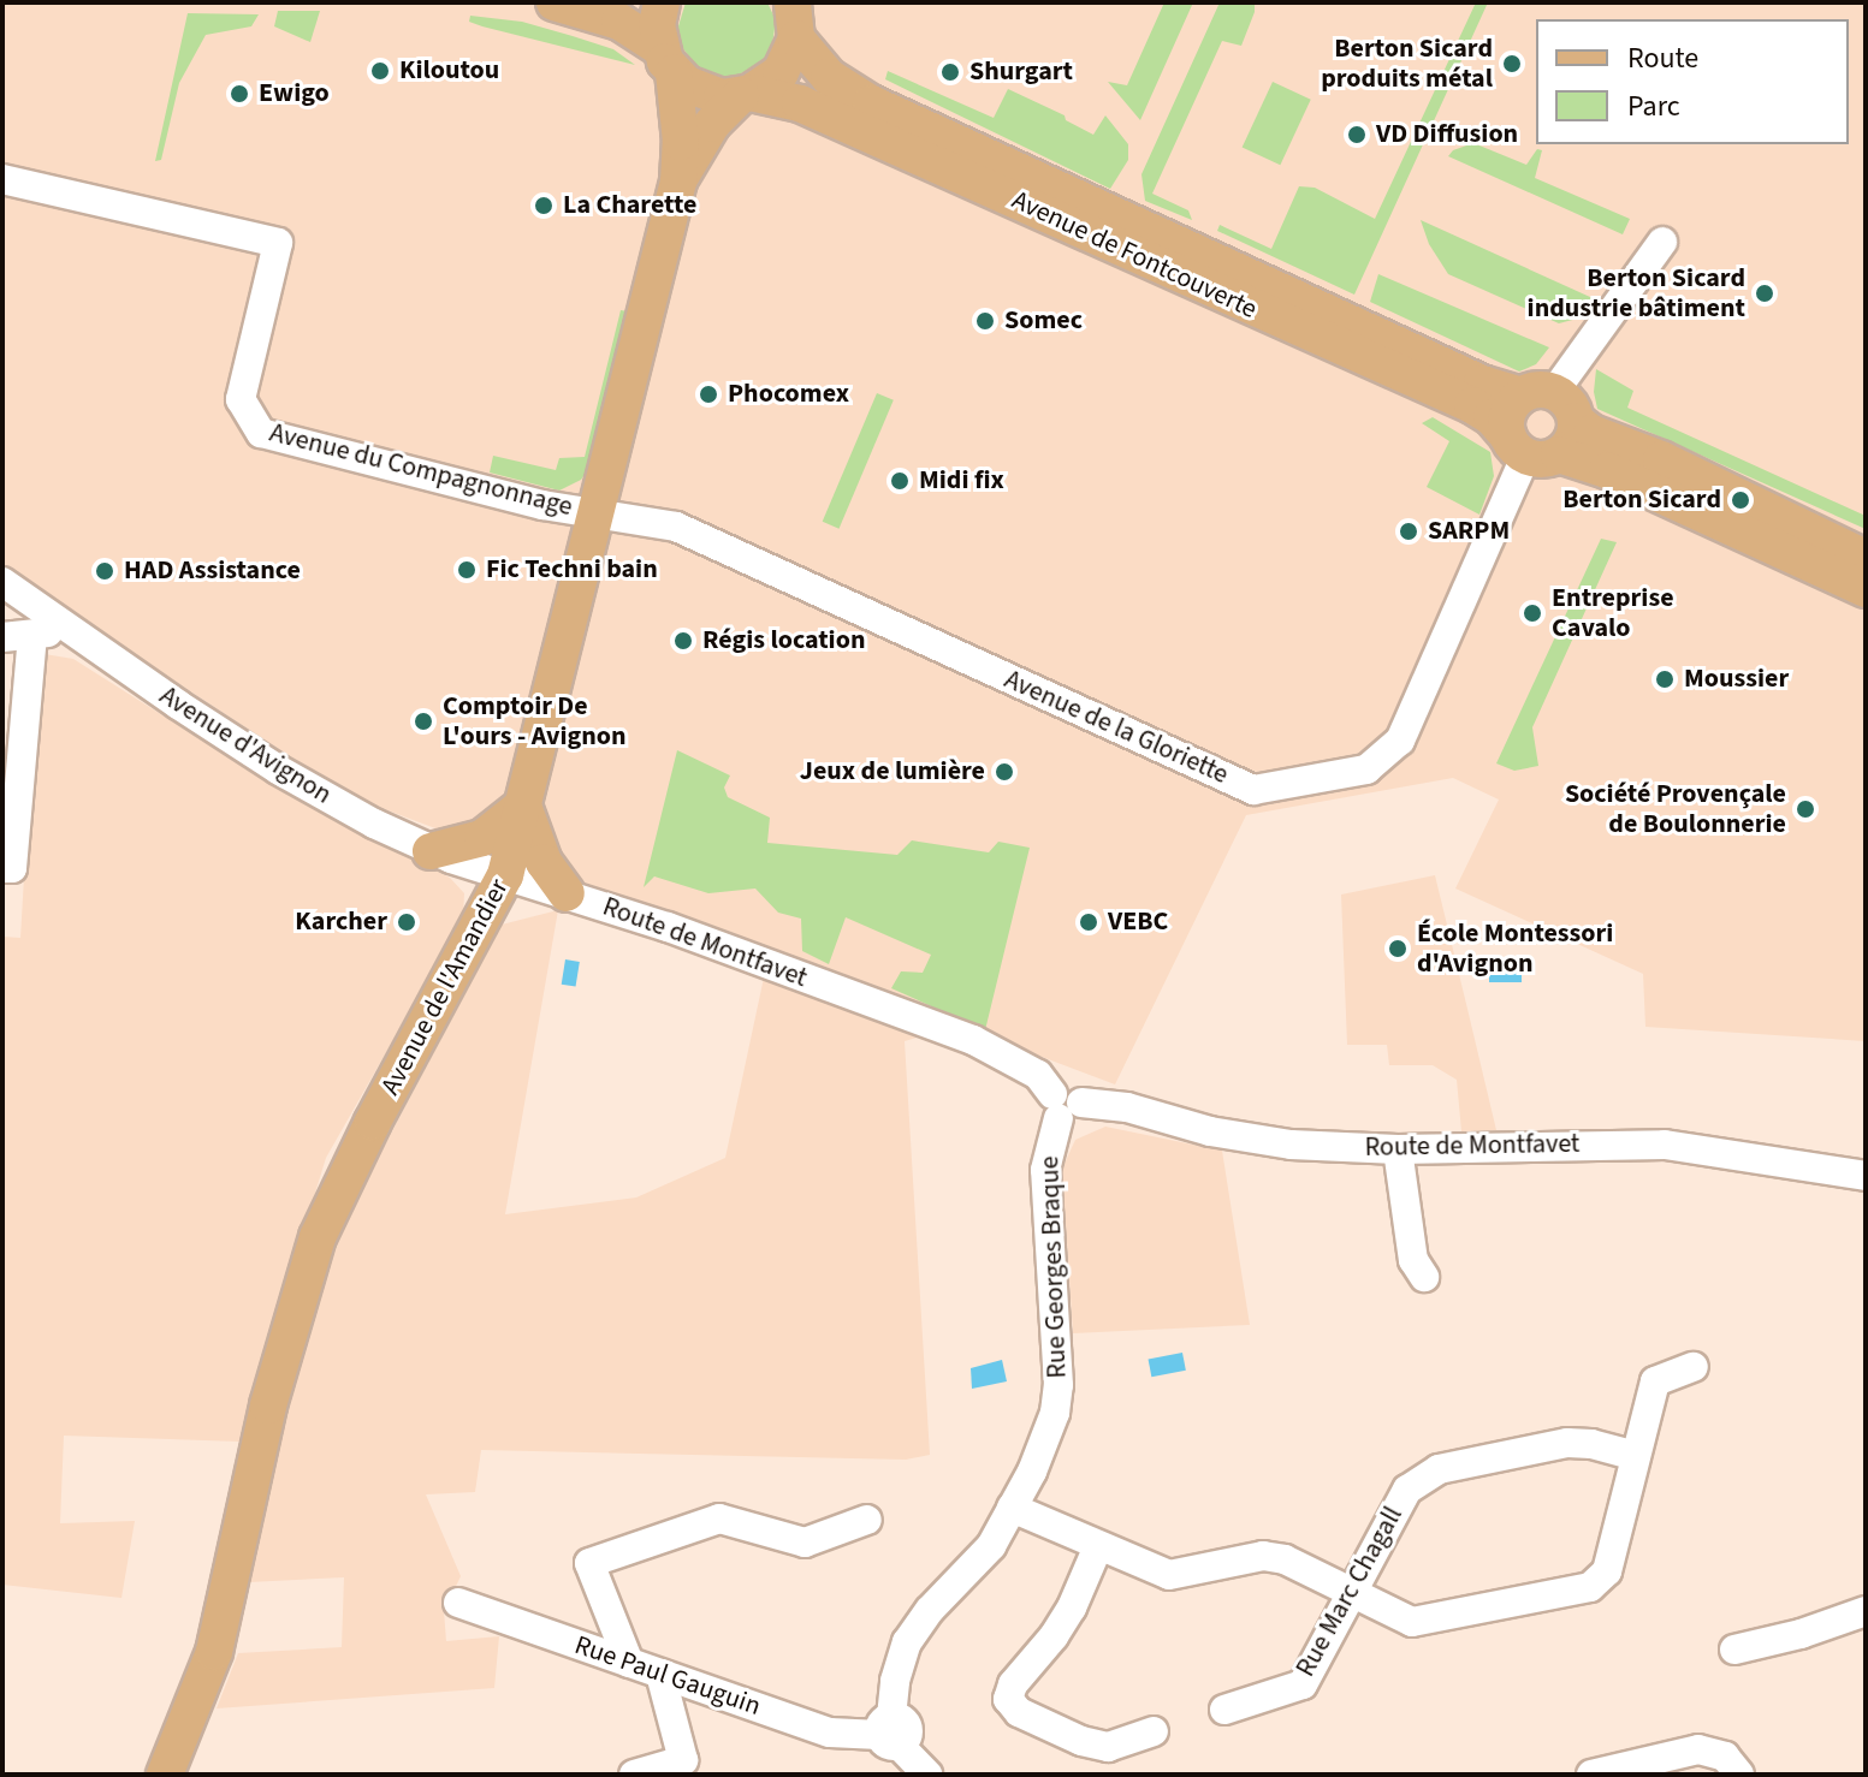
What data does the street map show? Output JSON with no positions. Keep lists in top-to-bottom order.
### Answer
{
  "streets": {
    "main road": ["Avenue de Fontcouverte", "Avenue de l'Amandier"],
    "street": [
      "Avenue du Compagnonnage",
      "Avenue de la Gloriette",
      "Avenue d'Avignon",
      "Route de Montfavet",
      "Rue Georges Braque",
      "Rue Marc Chagall",
      "Rue Paul Gauguin"
    ]
  },
  "crossings": [
    ["Avenue de Fontcouverte", "Avenue de la Gloriette"],
    ["Avenue de Fontcouverte", "Avenue de l'Amandier"],
    ["Avenue du Compagnonnage", "Avenue de la Gloriette"],
    ["Avenue du Compagnonnage", "Avenue de l'Amandier"],
    ["Avenue de la Gloriette", "Avenue de l'Amandier"],
    ["Avenue d'Avignon", "Route de Montfavet"],
    ["Avenue d'Avignon", "Avenue de l'Amandier"],
    ["Route de Montfavet", "Avenue de l'Amandier"],
    ["Route de Montfavet", "Rue Georges Braque"],
    ["Rue Georges Braque", "Rue Paul Gauguin"]
  ],
  "places": [
    "Berton Sicard produits métal",
    "Kiloutou",
    "Shurgart",
    "Ewigo",
    "VD Diffusion",
    "La Charette",
    "Berton Sicard industrie bâtiment",
    "Somec",
    "Phocomex",
    "Midi fix",
    "Berton Sicard",
    "SARPM",
    "Fic Techni bain",
    "HAD Assistance",
    "Entreprise Cavalo",
    "Régis location",
    "Moussier",
    "Comptoir De L'ours - Avignon",
    "Jeux de lumière",
    "Société Provençale de Boulonnerie",
    "Karcher",
    "VEBC",
    "École Montessori d'Avignon"
  ],
  "legend": ["Route", "Parc"]
}
